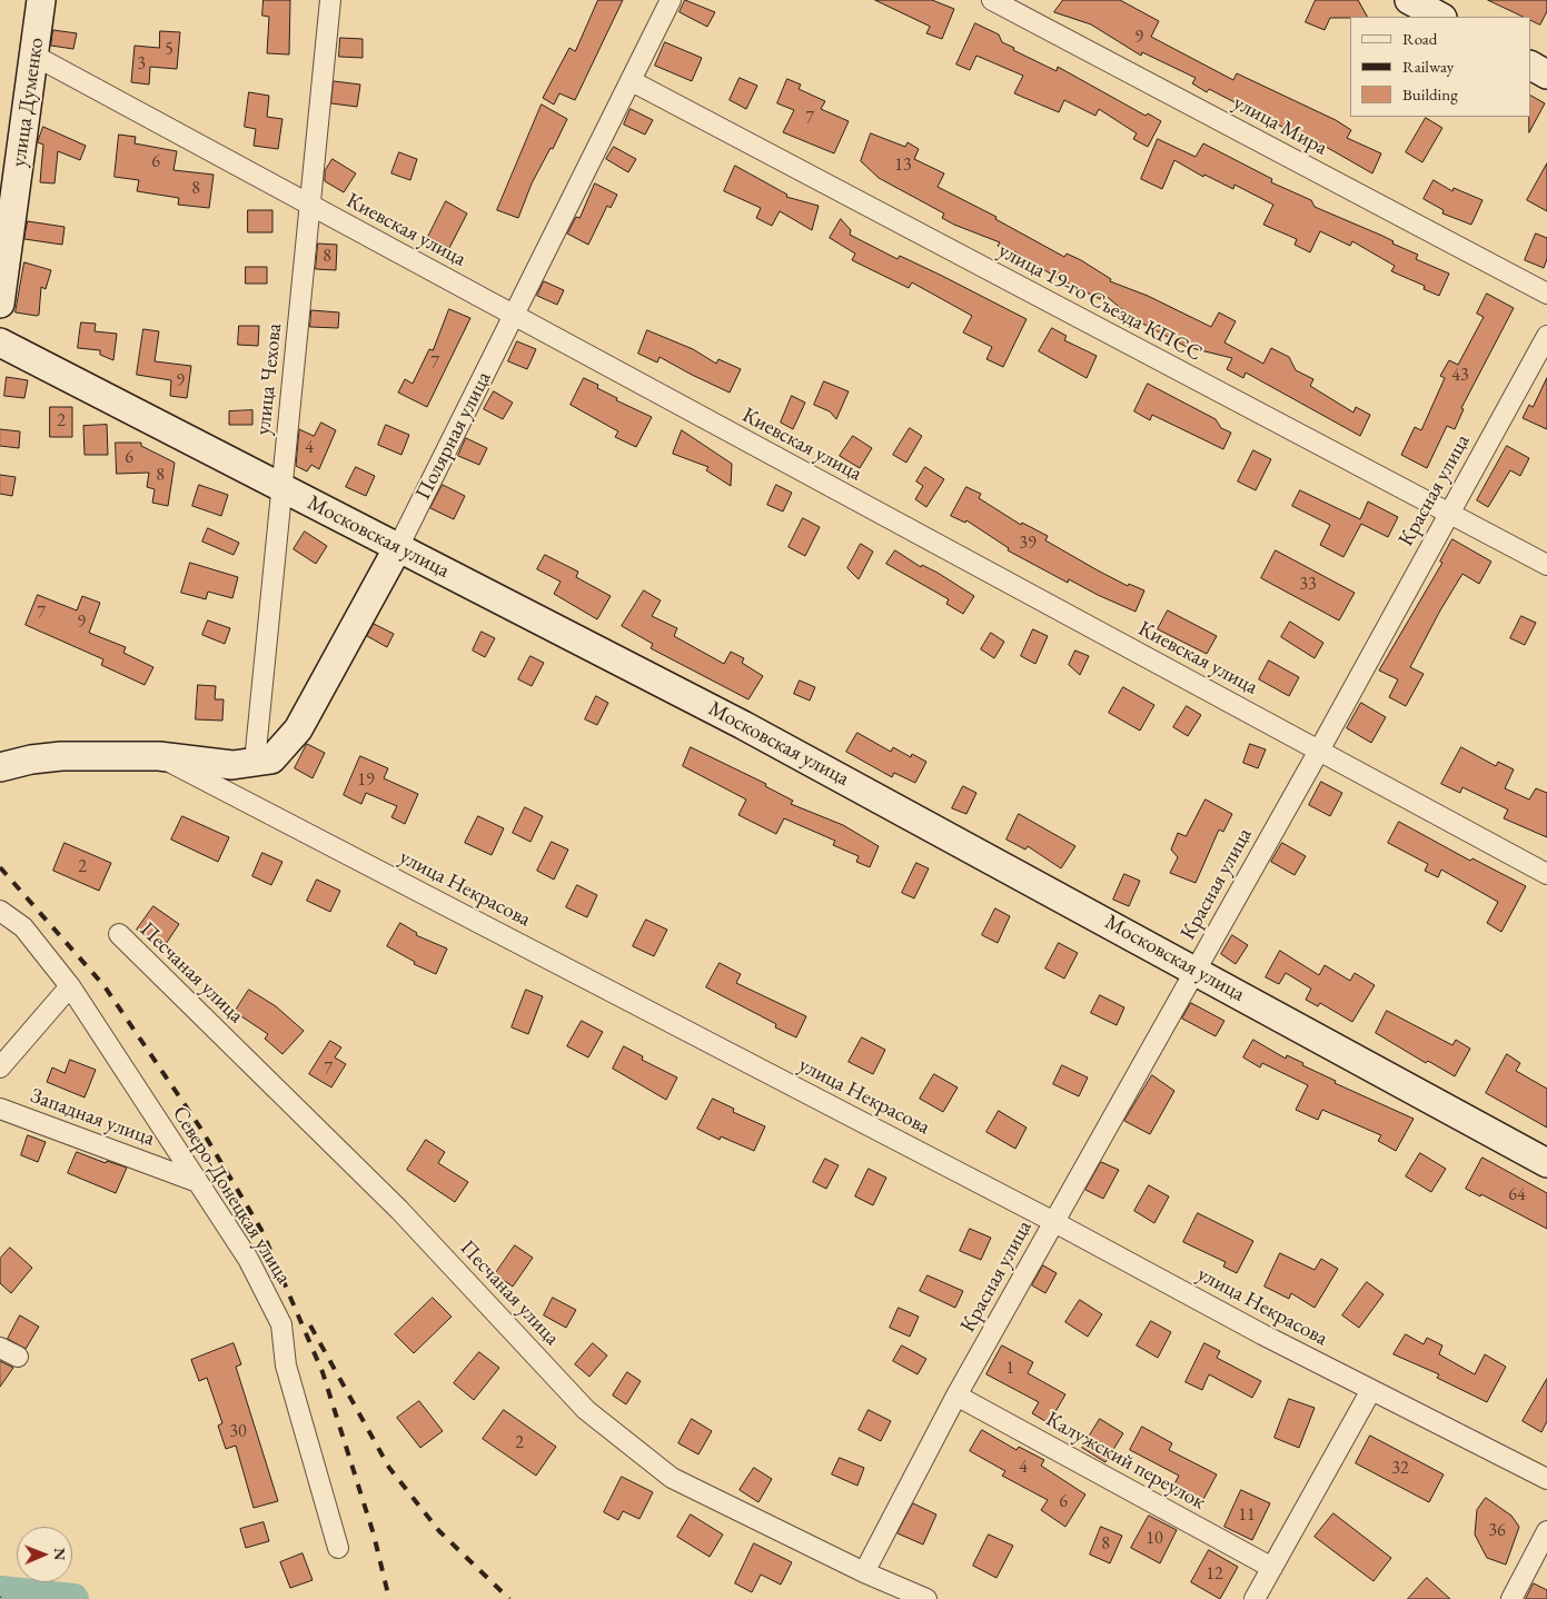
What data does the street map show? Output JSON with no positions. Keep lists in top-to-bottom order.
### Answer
{
  "streets": {
    "main road": ["улица Думенко", "Полярная улица", "Московская улица"],
    "street": [
      "улица Мира",
      "Киевская улица",
      "улица 19-го Съезда КПСС",
      "улица Чехова",
      "Красная улица",
      "улица Некрасова",
      "Песчаная улица",
      "Западная улица",
      "Северо-Донецкая улица",
      "Калужский переулок"
    ]
  },
  "crossings": [
    ["улица Думенко", "Киевская улица"],
    ["Киевская улица", "улица Чехова"],
    ["Киевская улица", "Полярная улица"],
    ["Киевская улица", "Красная улица"],
    ["улица 19-го Съезда КПСС", "Полярная улица"],
    ["улица 19-го Съезда КПСС", "Красная улица"],
    ["улица Чехова", "Полярная улица"],
    ["улица Чехова", "Московская улица"],
    ["Полярная улица", "Московская улица"],
    ["Полярная улица", "улица Некрасова"],
    ["Красная улица", "Московская улица"],
    ["Красная улица", "улица Некрасова"],
    ["Красная улица", "Песчаная улица"],
    ["Красная улица", "Калужский переулок"],
    ["Западная улица", "Северо-Донецкая улица"]
  ],
  "house_numbers": [
    "9",
    "5",
    "3",
    "7",
    "6",
    "13",
    "8",
    "8",
    "7",
    "43",
    "9",
    "2",
    "4",
    "6",
    "8",
    "39",
    "33",
    "7",
    "9",
    "19",
    "2",
    "7",
    "64",
    "1",
    "30",
    "2",
    "4",
    "32",
    "6",
    "11",
    "36",
    "10",
    "8",
    "12"
  ],
  "legend": ["Road", "Railway", "Building"],
  "north": "right"
}
